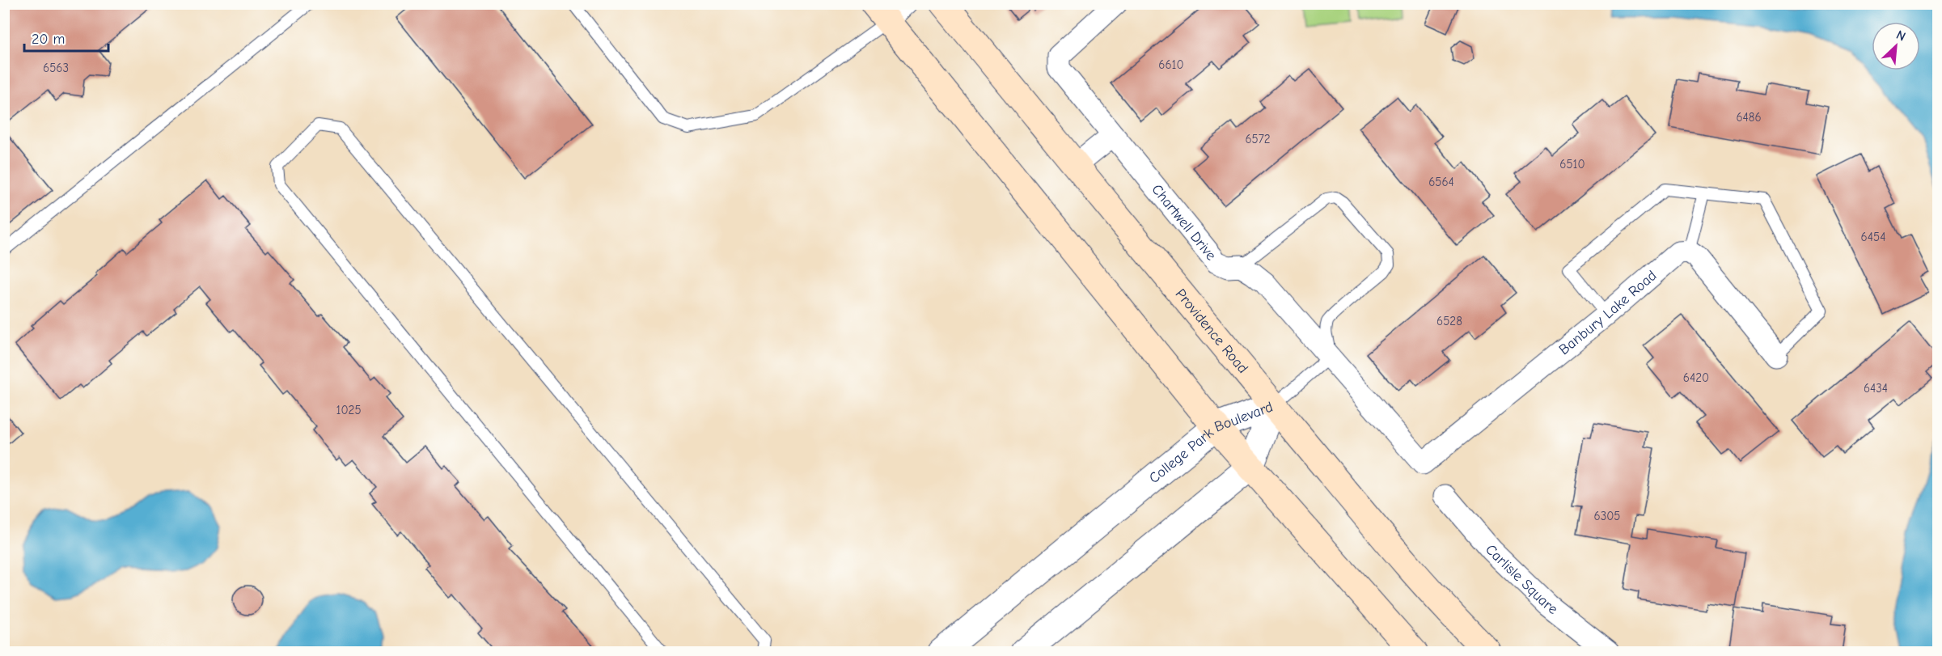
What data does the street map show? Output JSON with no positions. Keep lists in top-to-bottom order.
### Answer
{
  "streets": {
    "main road": ["Providence Road"],
    "street": [
      "Chartwell Drive",
      "Banbury Lake Road",
      "College Park Boulevard",
      "Carlisle Square"
    ]
  },
  "crossings": [
    ["Chartwell Drive", "Banbury Lake Road"],
    ["Providence Road", "College Park Boulevard"]
  ],
  "house_numbers": [
    "6610",
    "6563",
    "6486",
    "6572",
    "6510",
    "6564",
    "6454",
    "6528",
    "6420",
    "6434",
    "1025",
    "6305"
  ],
  "scale_bar": "20 m",
  "north": "top right"
}
